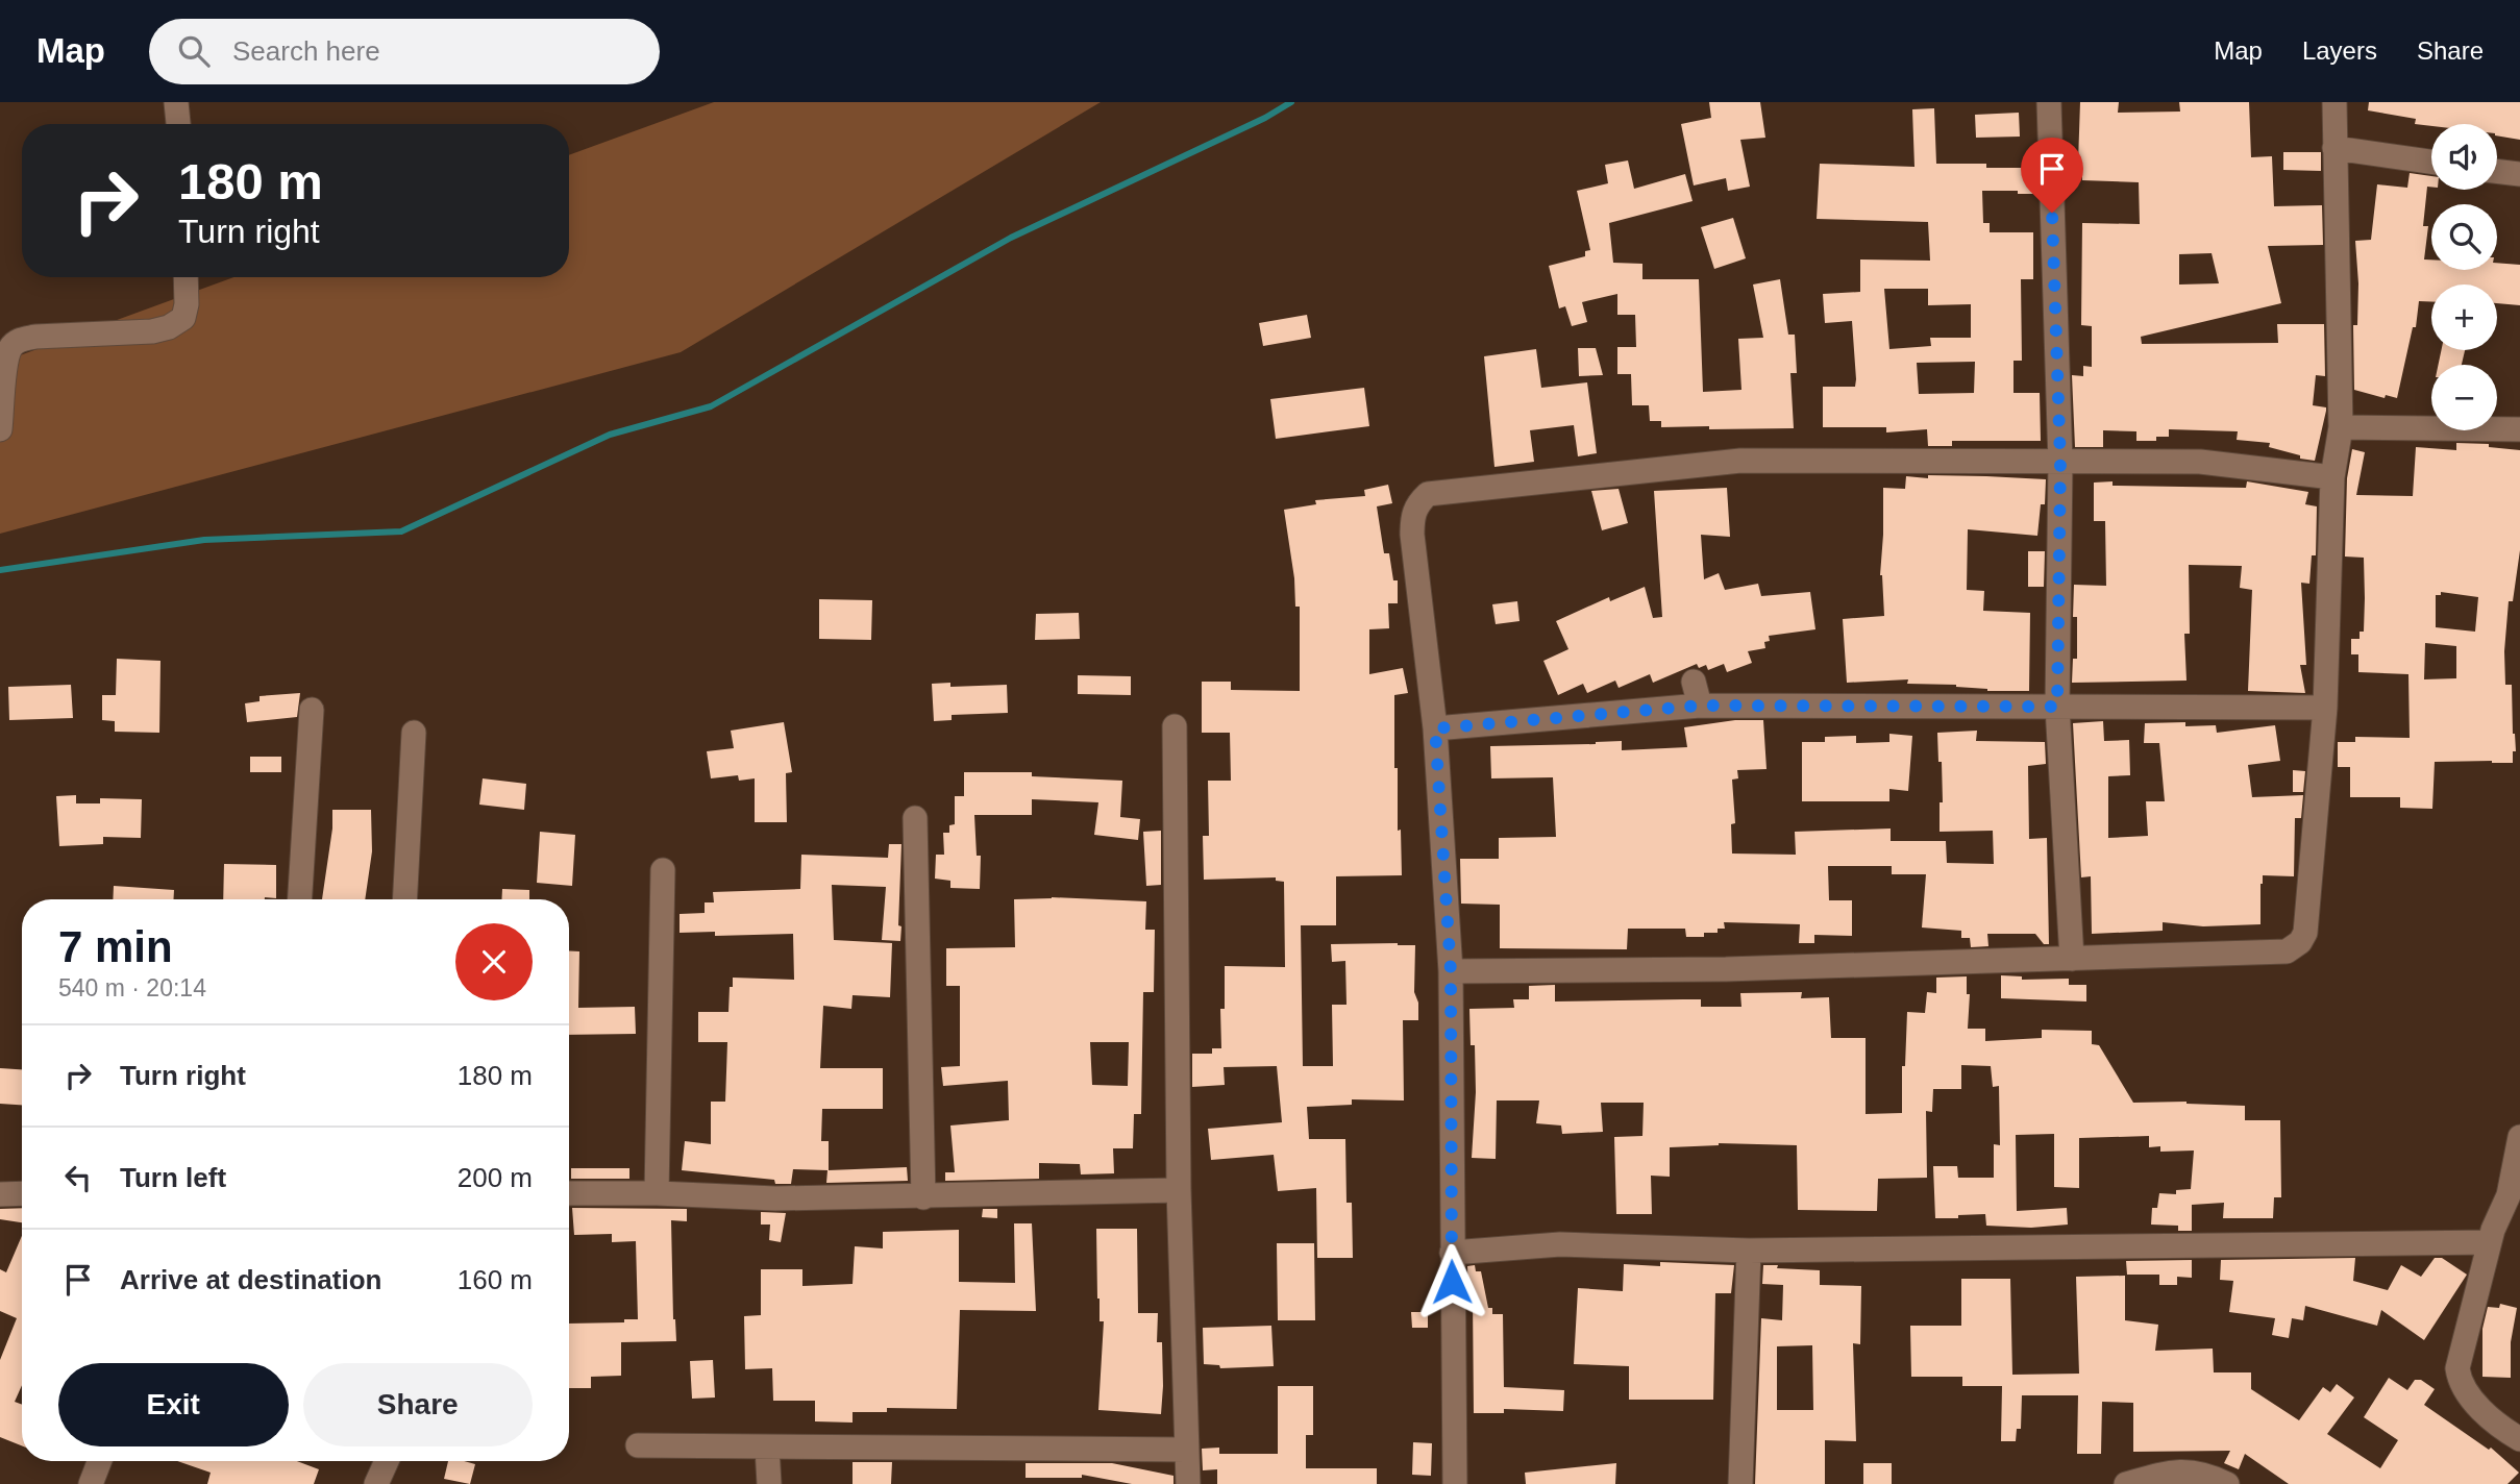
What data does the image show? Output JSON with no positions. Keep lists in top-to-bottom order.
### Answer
{
  "page": {
    "header": "Map",
    "search": "Search here",
    "nav": ["Map", "Layers", "Share"],
    "map_buttons": ["+", "−"],
    "turn": ["180 m", "Turn right"],
    "heading": ["7 min", "540 m · 20:14"],
    "list": [
      {
        "name": "Turn right",
        "value": "180 m"
      },
      {
        "name": "Turn left",
        "value": "200 m"
      },
      {
        "name": "Arrive at destination",
        "value": "160 m"
      }
    ],
    "buttons": ["Exit", "Share"]
  }
}
